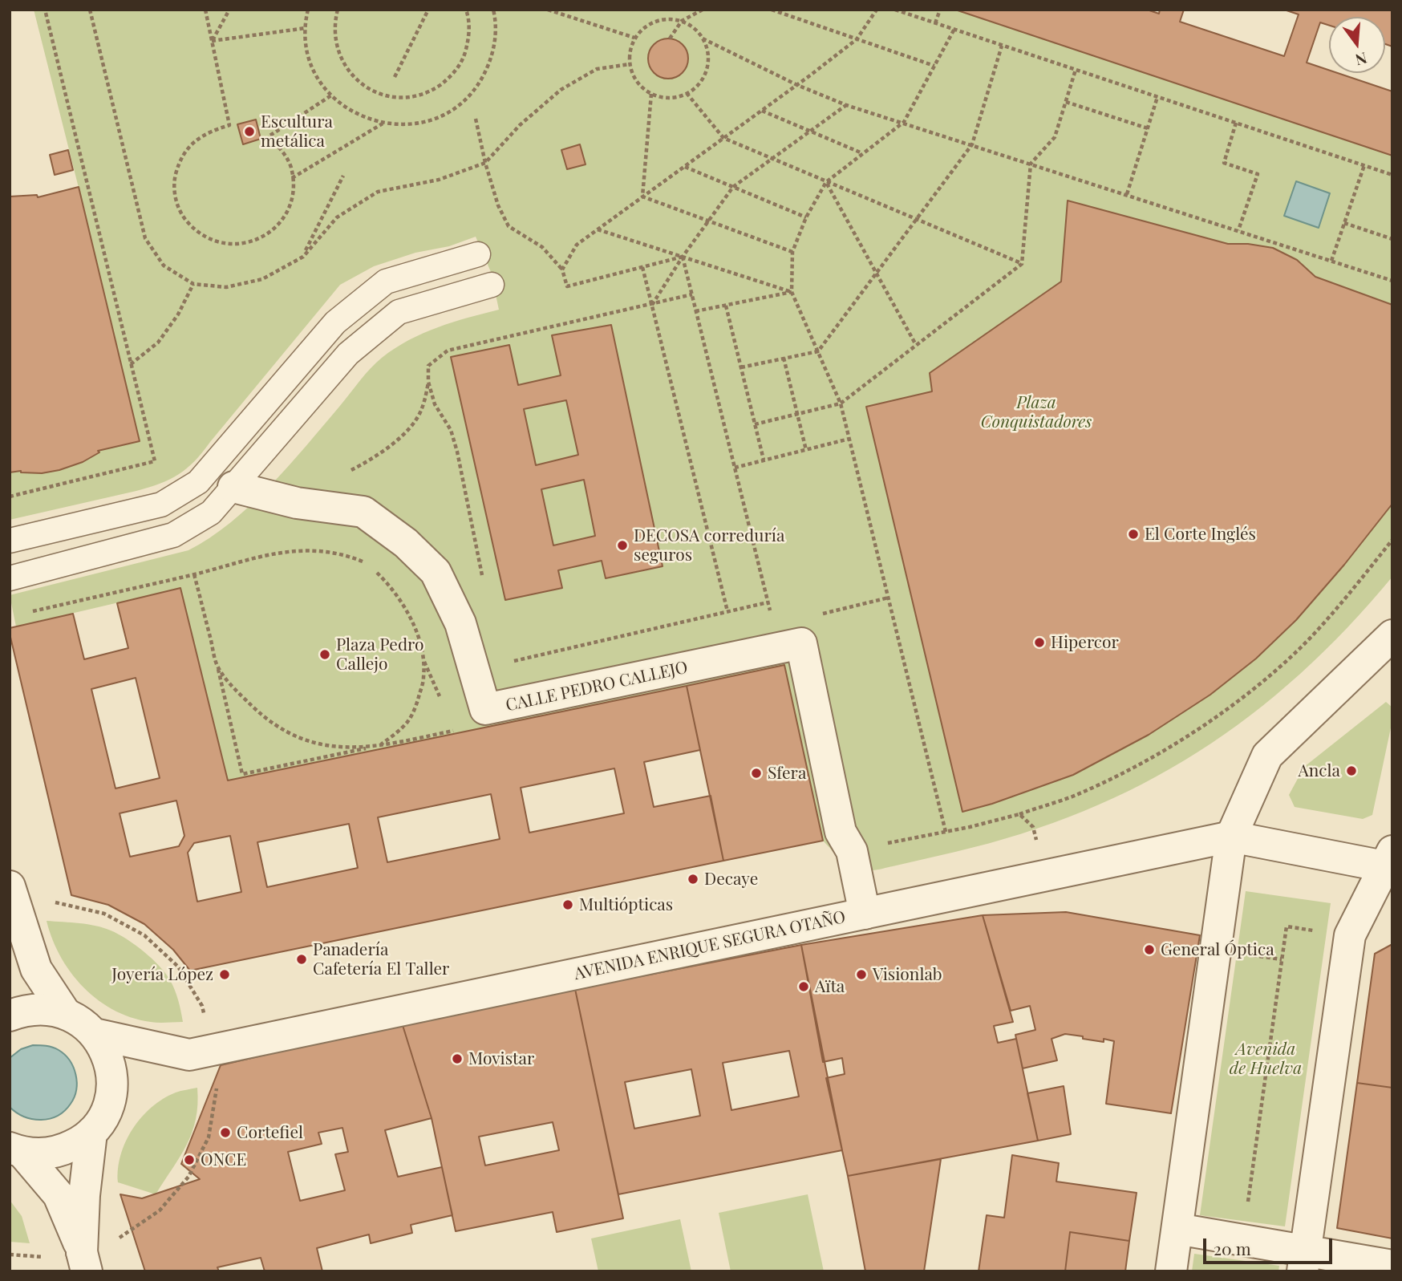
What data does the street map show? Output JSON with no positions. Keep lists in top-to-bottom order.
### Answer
{
  "streets": {
    "street": ["CALLE PEDRO CALLEJO", "AVENIDA ENRIQUE SEGURA OTAÑO"]
  },
  "crossings": [
    ["CALLE PEDRO CALLEJO", "AVENIDA ENRIQUE SEGURA OTAÑO"]
  ],
  "parks": ["Plaza Conquistadores", "Avenida de Huelva"],
  "places": [
    "Escultura metálica",
    "El Corte Inglés",
    "DECOSA correduría seguros",
    "Hipercor",
    "Plaza Pedro Callejo",
    "Ancla",
    "Sfera",
    "Decaye",
    "Multiópticas",
    "General Óptica",
    "Panadería Cafetería El Taller",
    "Joyería López",
    "Visionlab",
    "Aïta",
    "Movistar",
    "Cortefiel",
    "ONCE"
  ],
  "scale_bar": "20 m",
  "north": "bottom"
}
